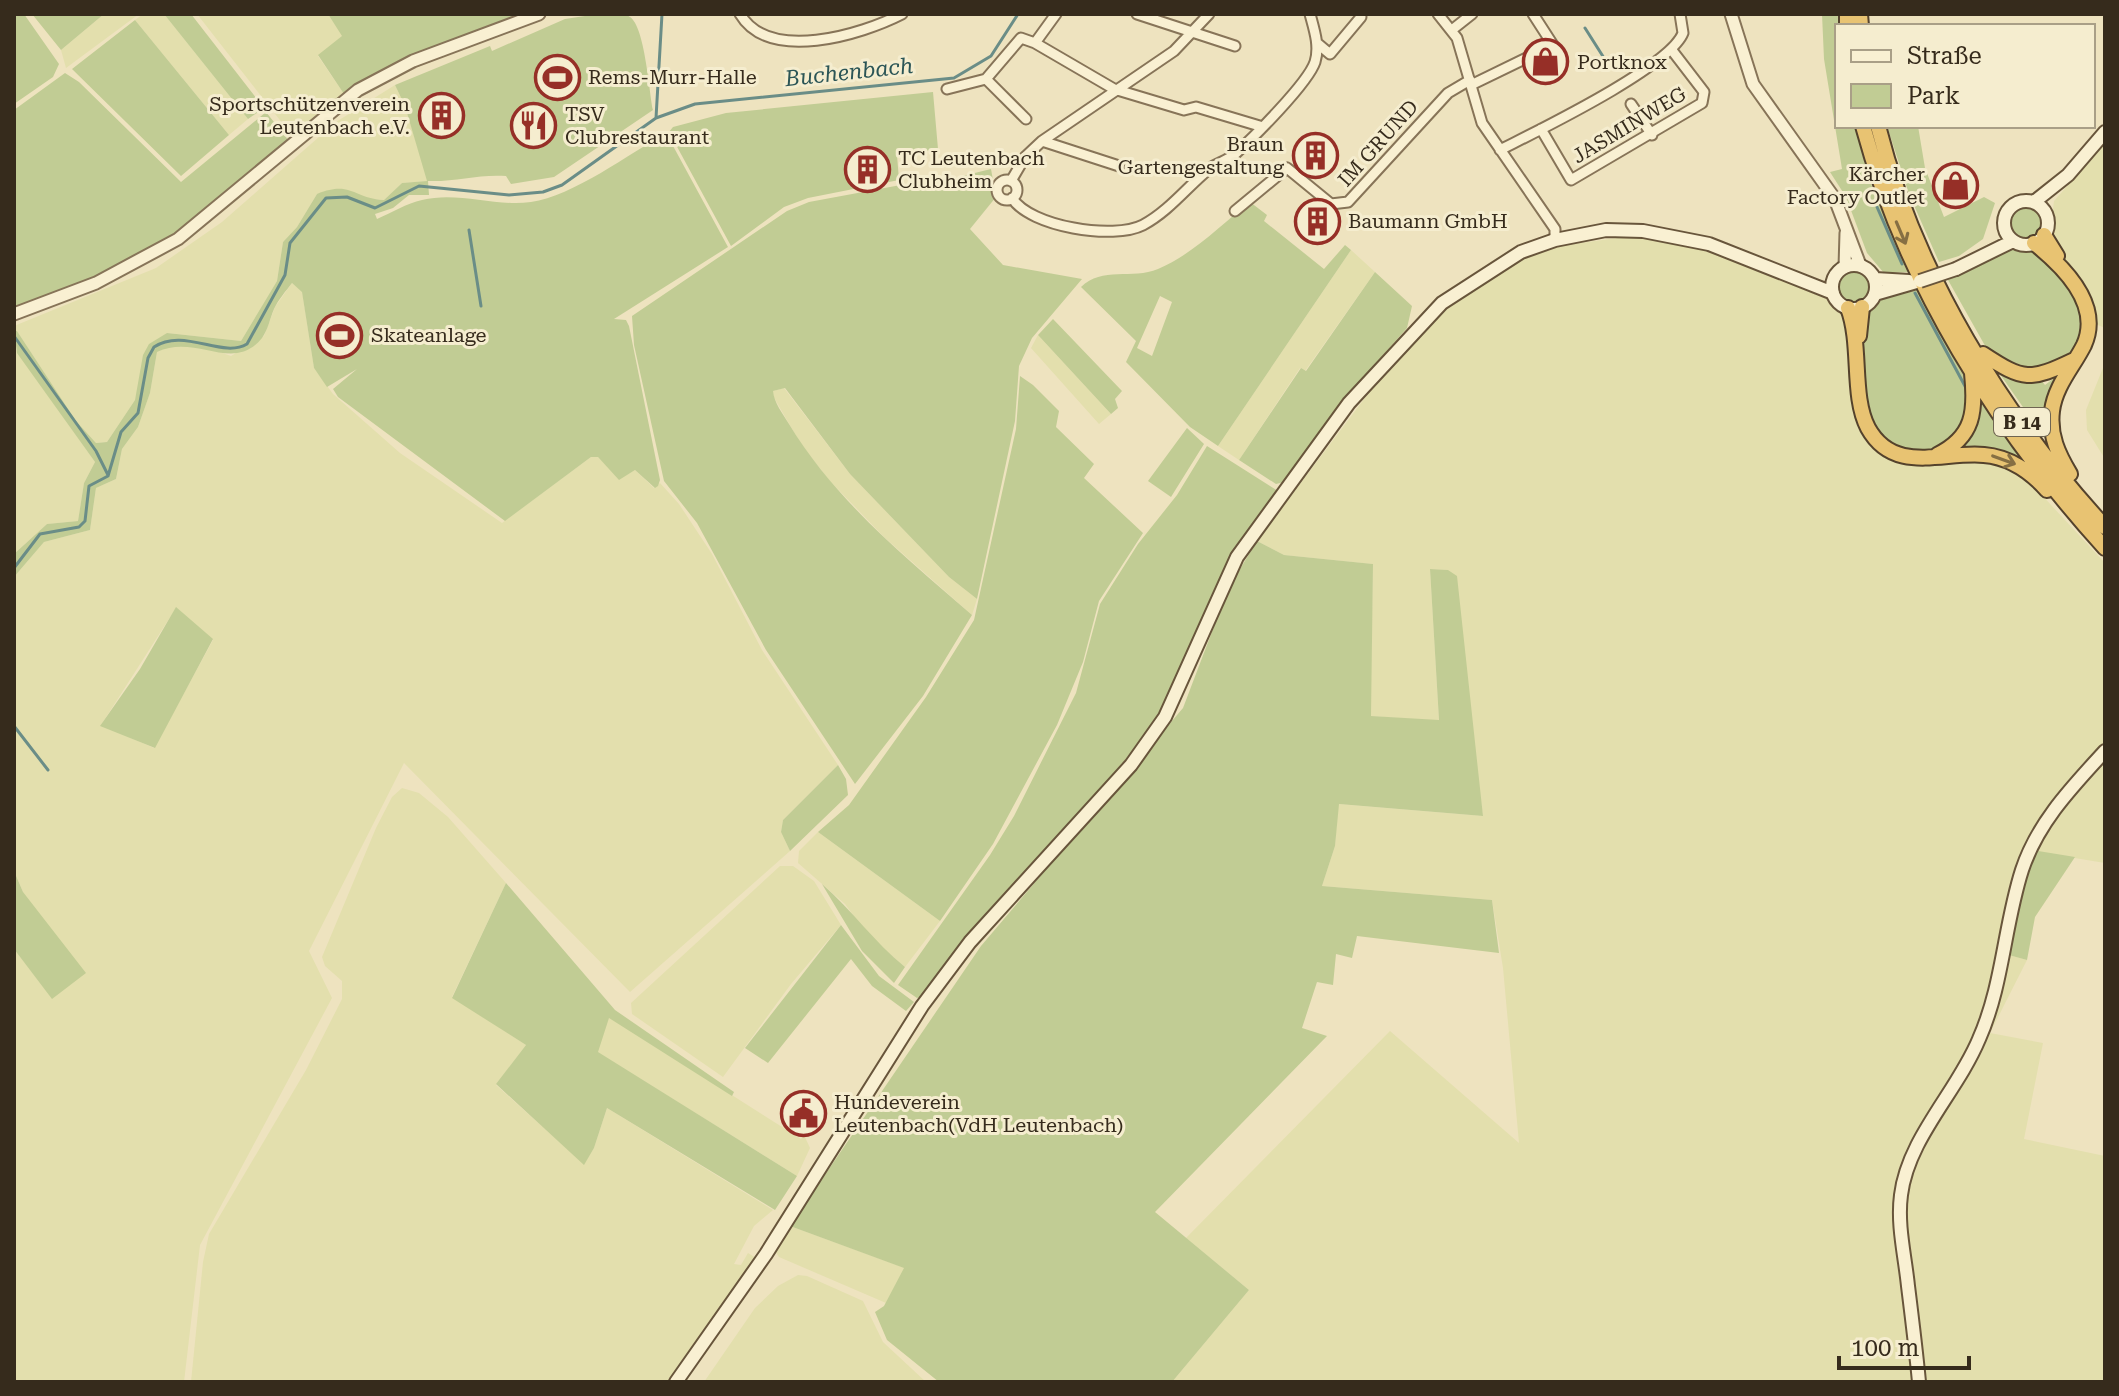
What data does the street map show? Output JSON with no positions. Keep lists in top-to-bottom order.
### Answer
{
  "streets": {
    "highway": ["B 14"],
    "street": ["JASMINWEG", "IM GRUND"]
  },
  "water": ["Buchenbach"],
  "places": {
    "shop": ["Portknox", "Kärcher Factory Outlet"],
    "sports": ["Rems-Murr-Halle", "Skateanlage"],
    "building": [
      "Sportschützenverein Leutenbach e.V.",
      "Braun Gartengestaltung",
      "TC Leutenbach Clubheim",
      "Baumann GmbH"
    ],
    "restaurant": ["TSV Clubrestaurant"],
    "public building": ["Hundeverein Leutenbach(VdH Leutenbach)"]
  },
  "legend": ["Straße", "Park"],
  "scale_bar": "100 m"
}
